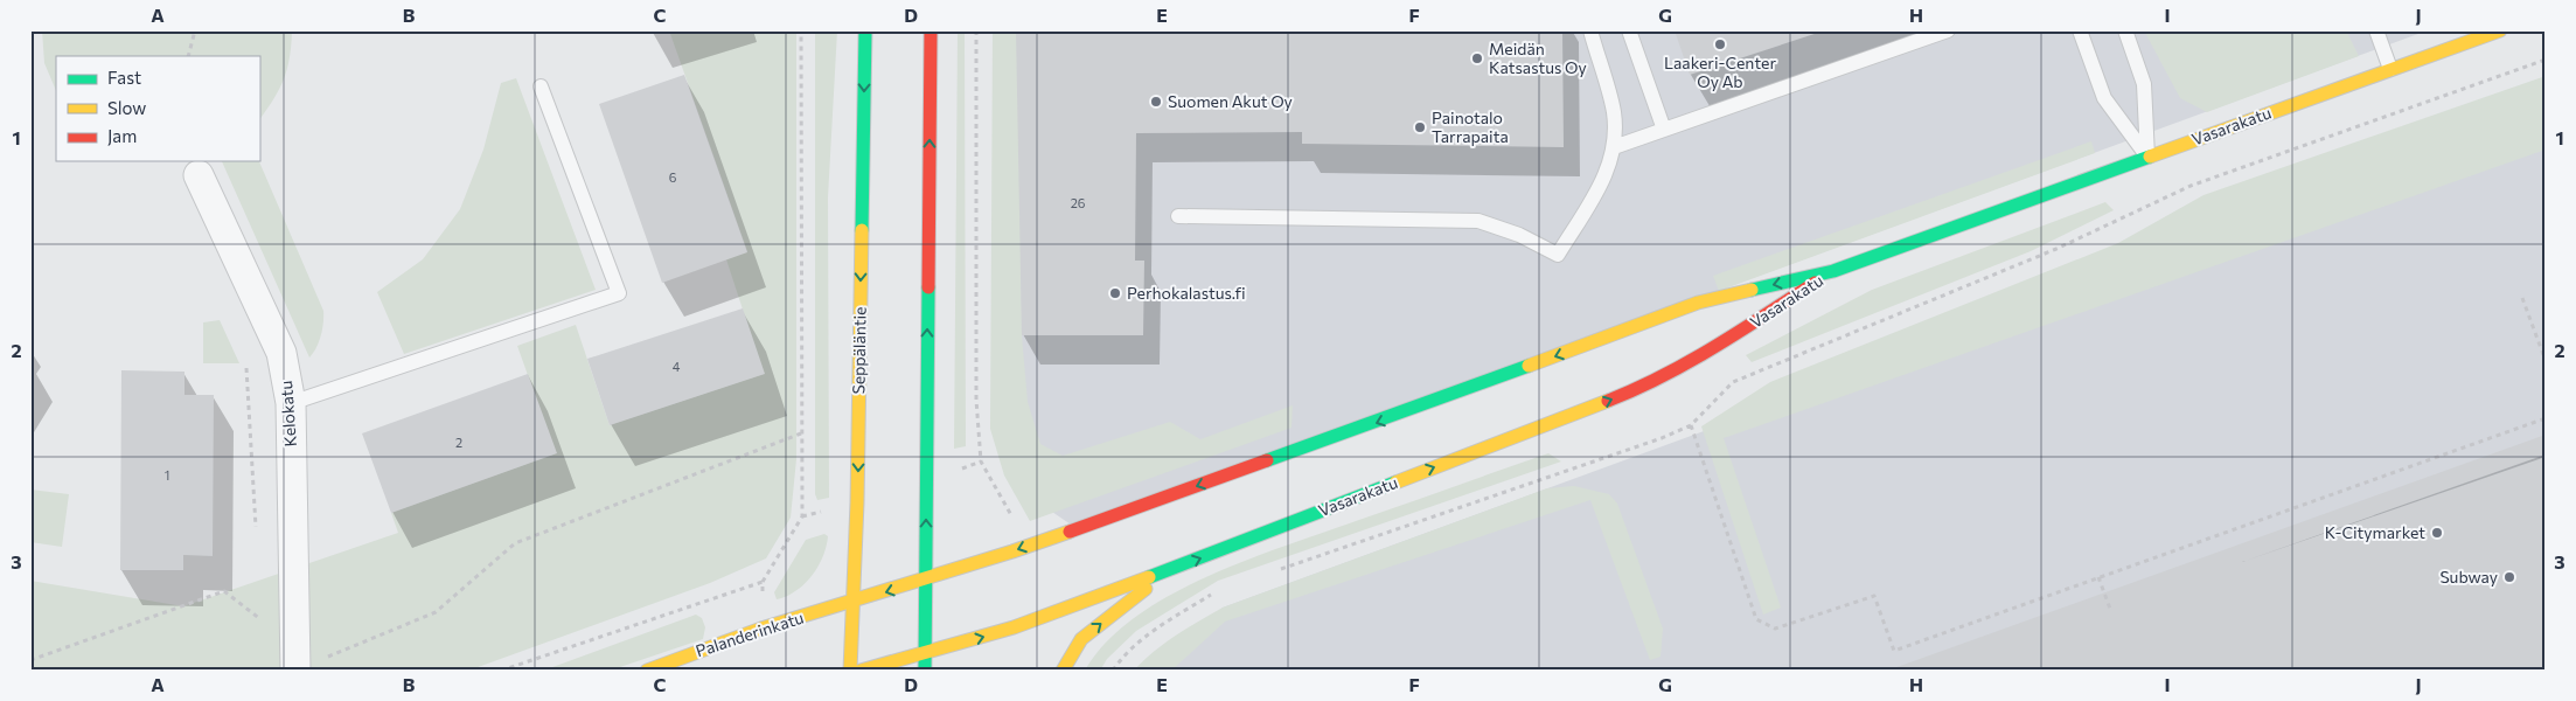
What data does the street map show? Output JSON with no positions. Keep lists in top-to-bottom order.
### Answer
{
  "streets": {
    "street": [
      "Vasarakatu",
      "Seppäläntie",
      "Kelokatu",
      "Palanderinkatu"
    ]
  },
  "crossings": [
    ["Vasarakatu", "Seppäläntie"],
    ["Vasarakatu", "Palanderinkatu"],
    ["Seppäläntie", "Palanderinkatu"]
  ],
  "places": [
    "Laakeri-Center Oy Ab",
    "Meidän Katsastus Oy",
    "Suomen Akut Oy",
    "Painotalo Tarrapaita",
    "Perhokalastus.fi",
    "K-Citymarket",
    "Subway"
  ],
  "house_numbers": [
    "6",
    "26",
    "4",
    "2",
    "1"
  ],
  "legend": ["Fast", "Slow", "Jam"],
  "grid": {
    "columns": [
      "A",
      "B",
      "C",
      "D",
      "E",
      "F",
      "G",
      "H",
      "I",
      "J"
    ],
    "rows": ["1", "2", "3"]
  }
}
